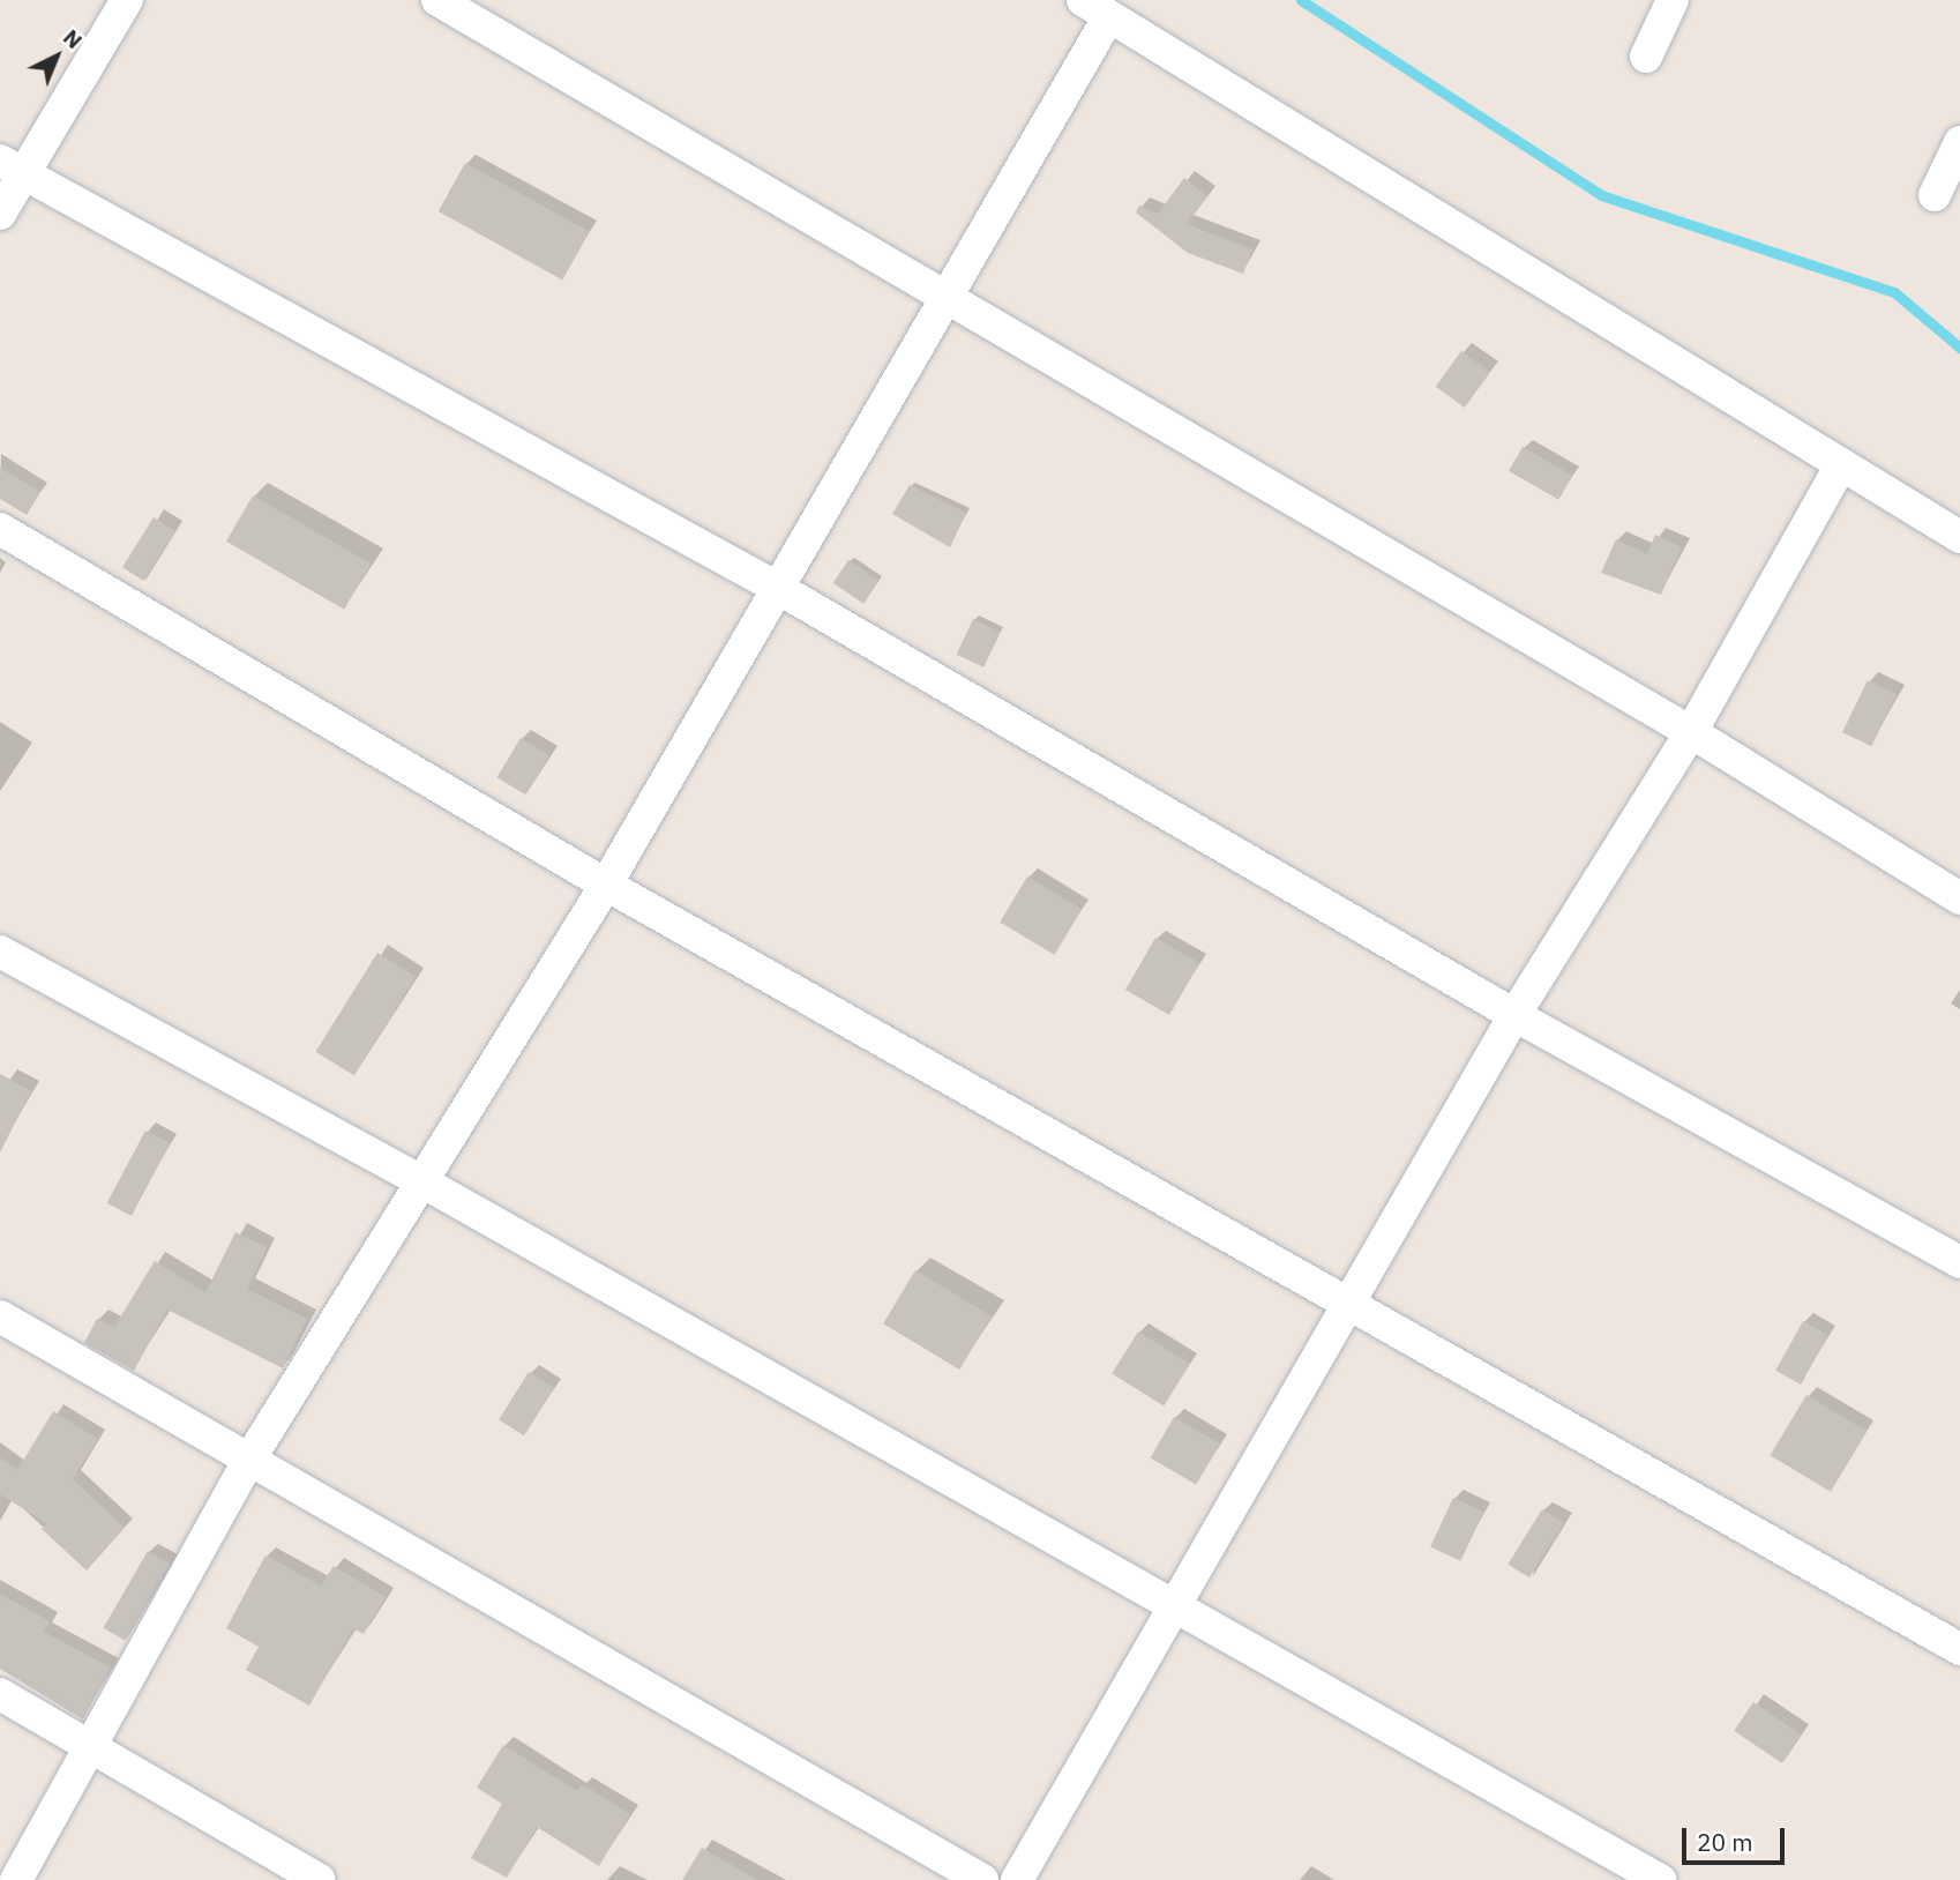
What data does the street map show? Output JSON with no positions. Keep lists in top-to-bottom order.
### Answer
{
  "scale_bar": "20 m",
  "north": "top right"
}
